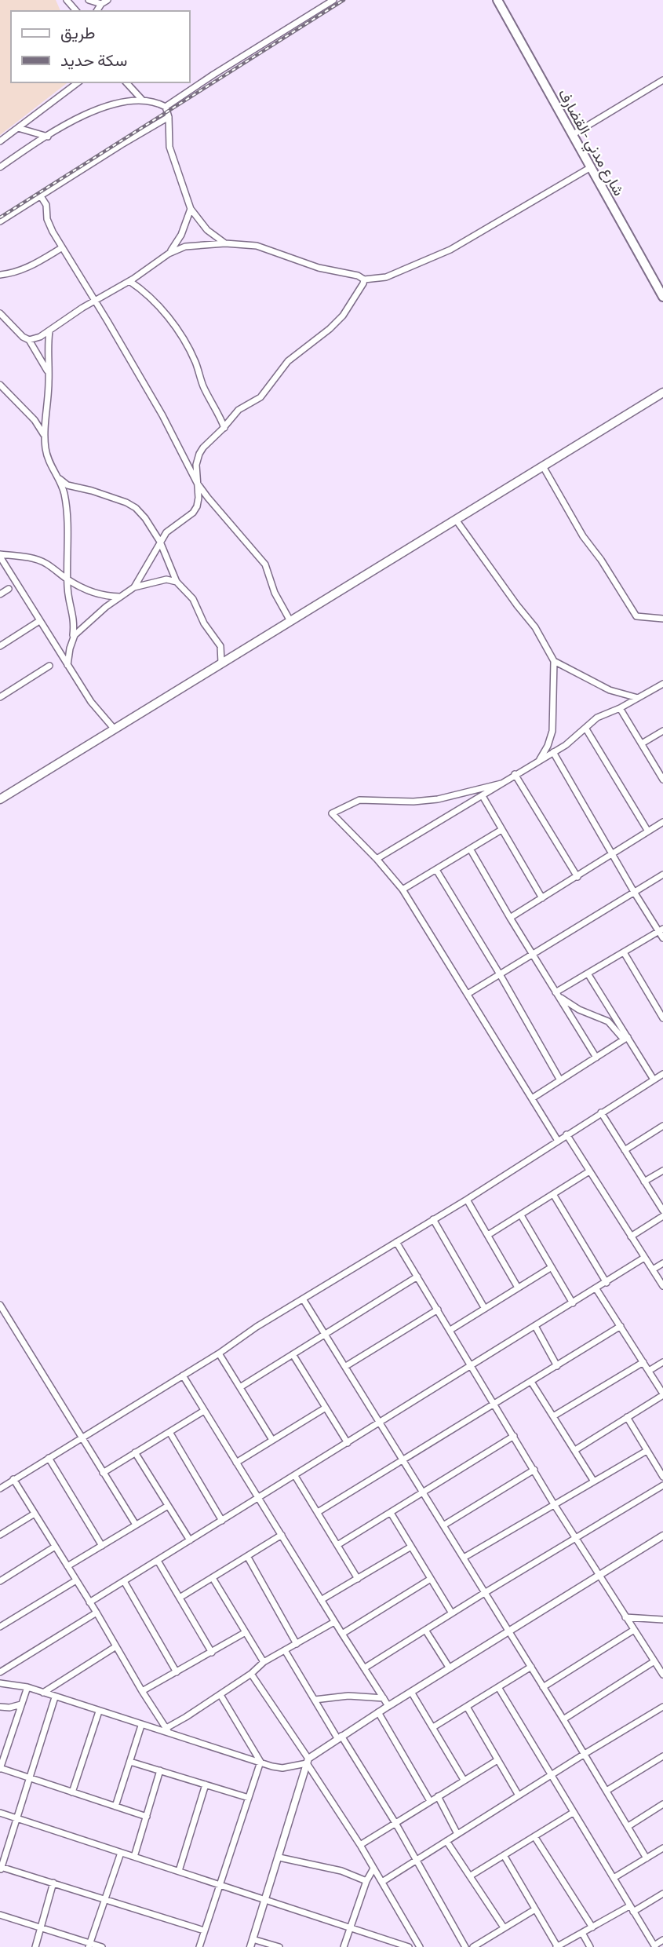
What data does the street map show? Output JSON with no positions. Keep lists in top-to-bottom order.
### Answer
{
  "streets": {
    "highway": ["شارع مدني -القضارف"]
  },
  "legend": ["طريق", "سكة حديد"]
}
